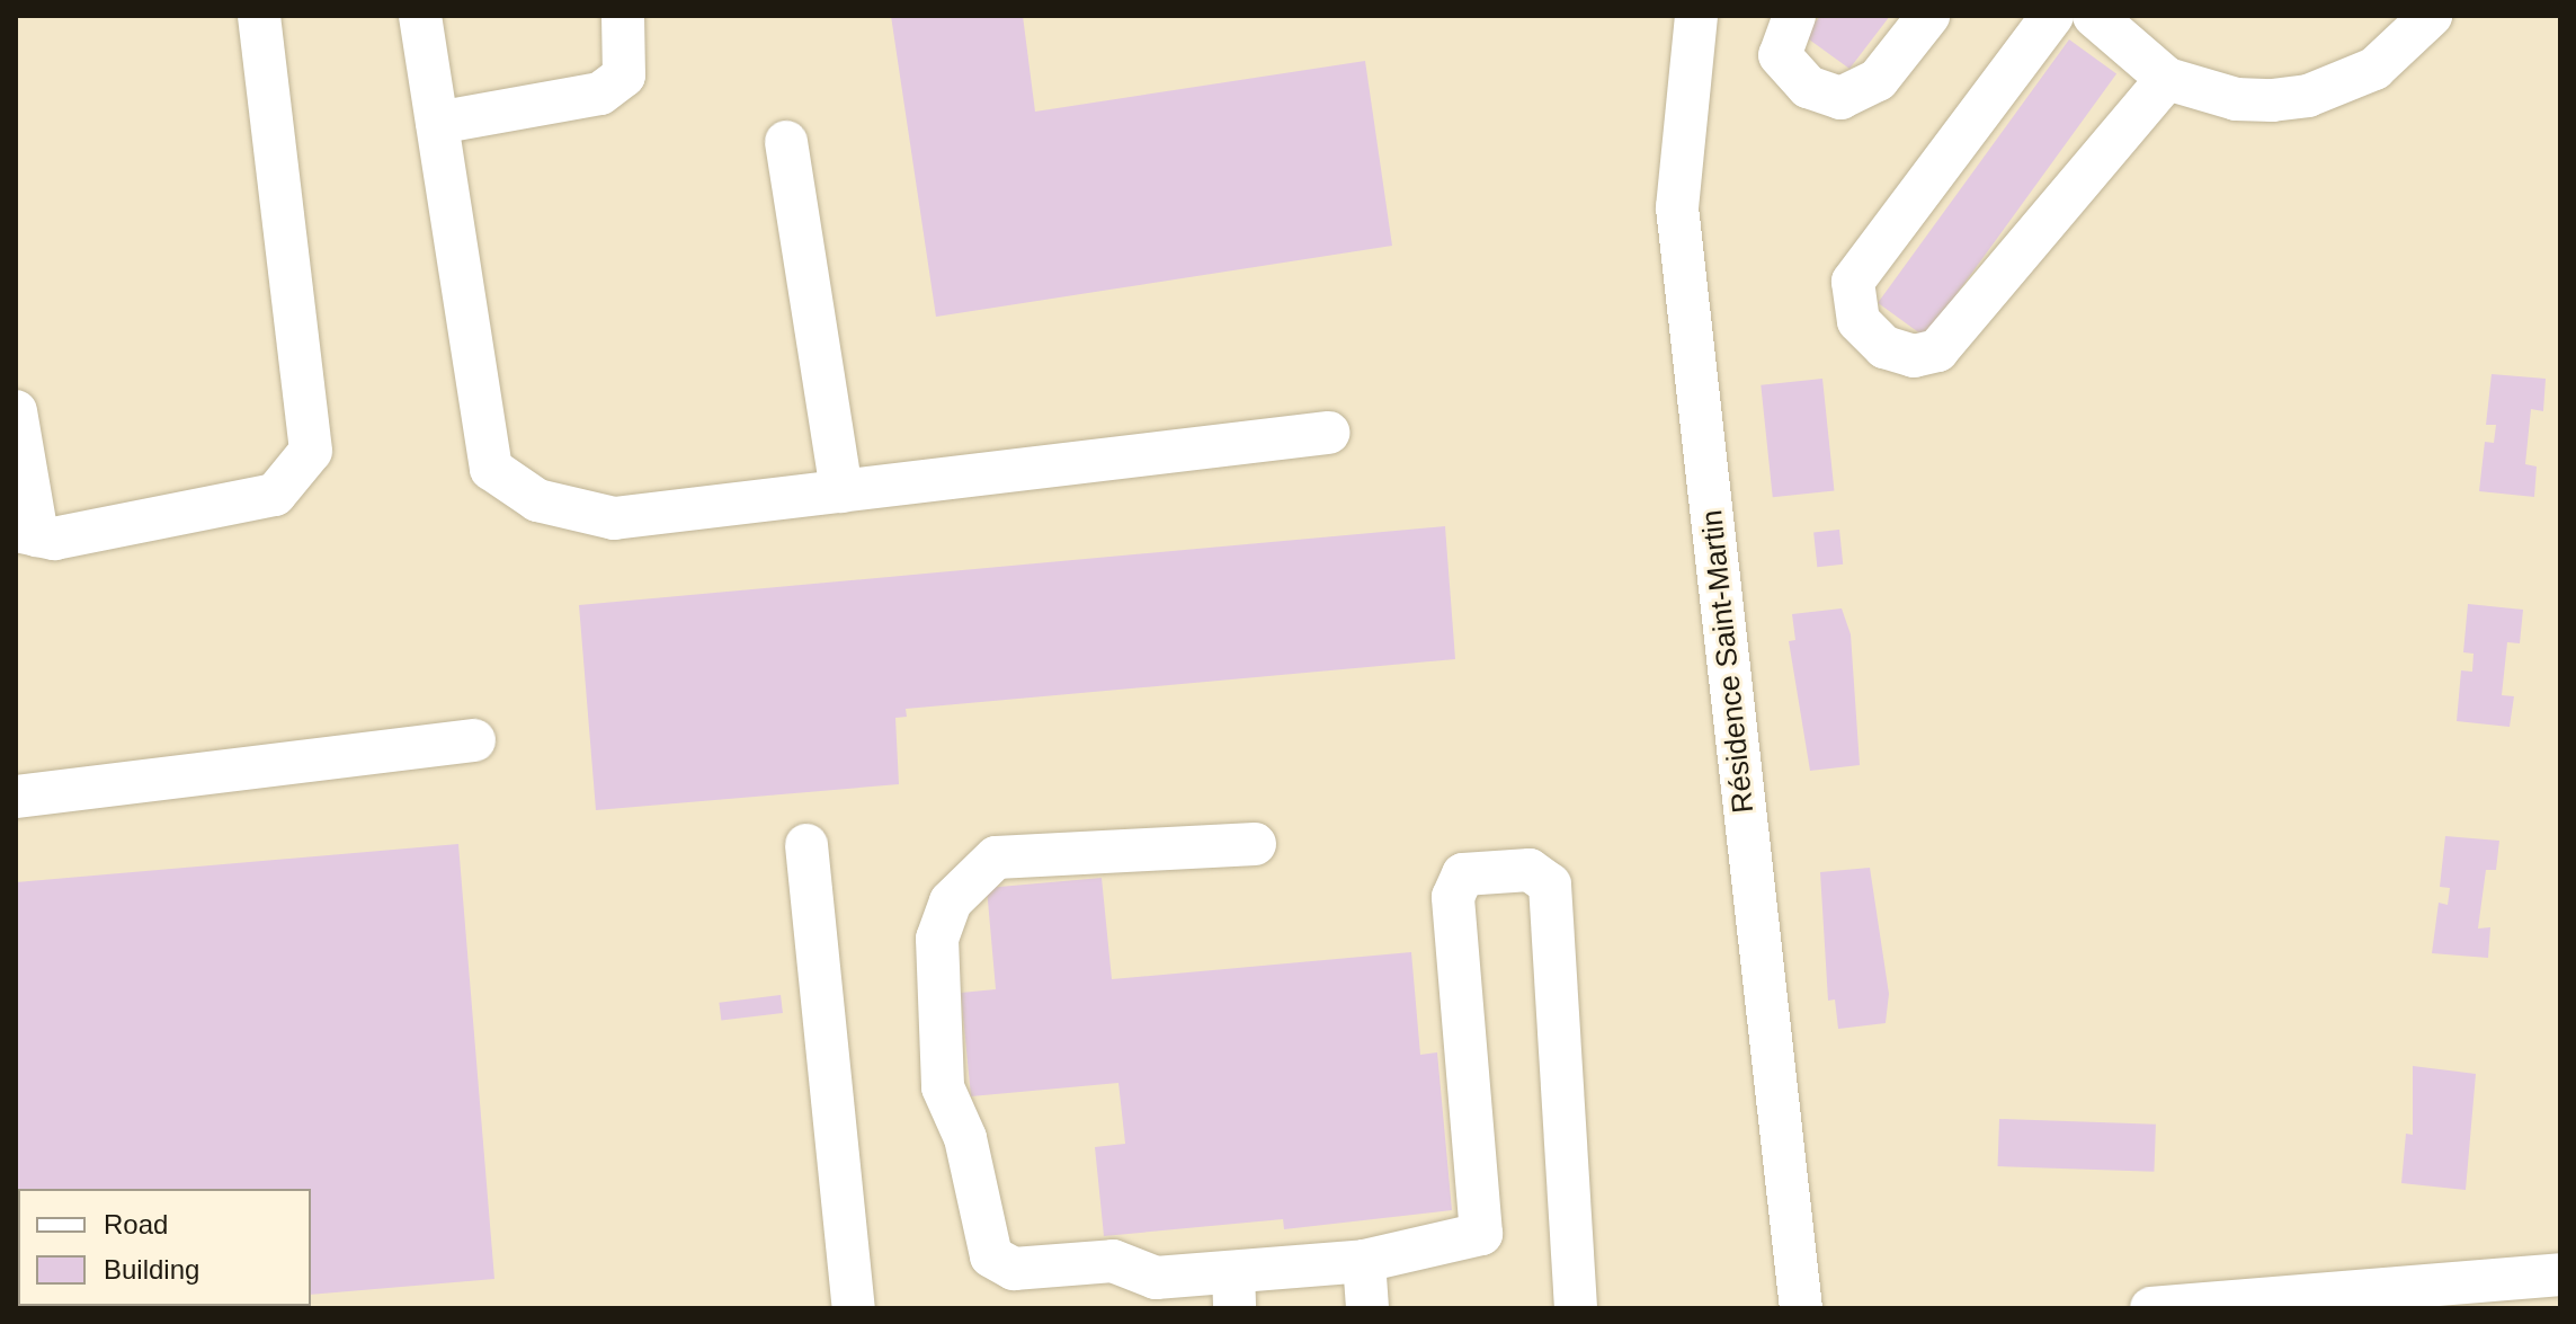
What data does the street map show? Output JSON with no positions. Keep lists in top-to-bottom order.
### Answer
{
  "streets": {
    "street": ["Résidence Saint-Martin"]
  },
  "legend": ["Road", "Building"]
}
